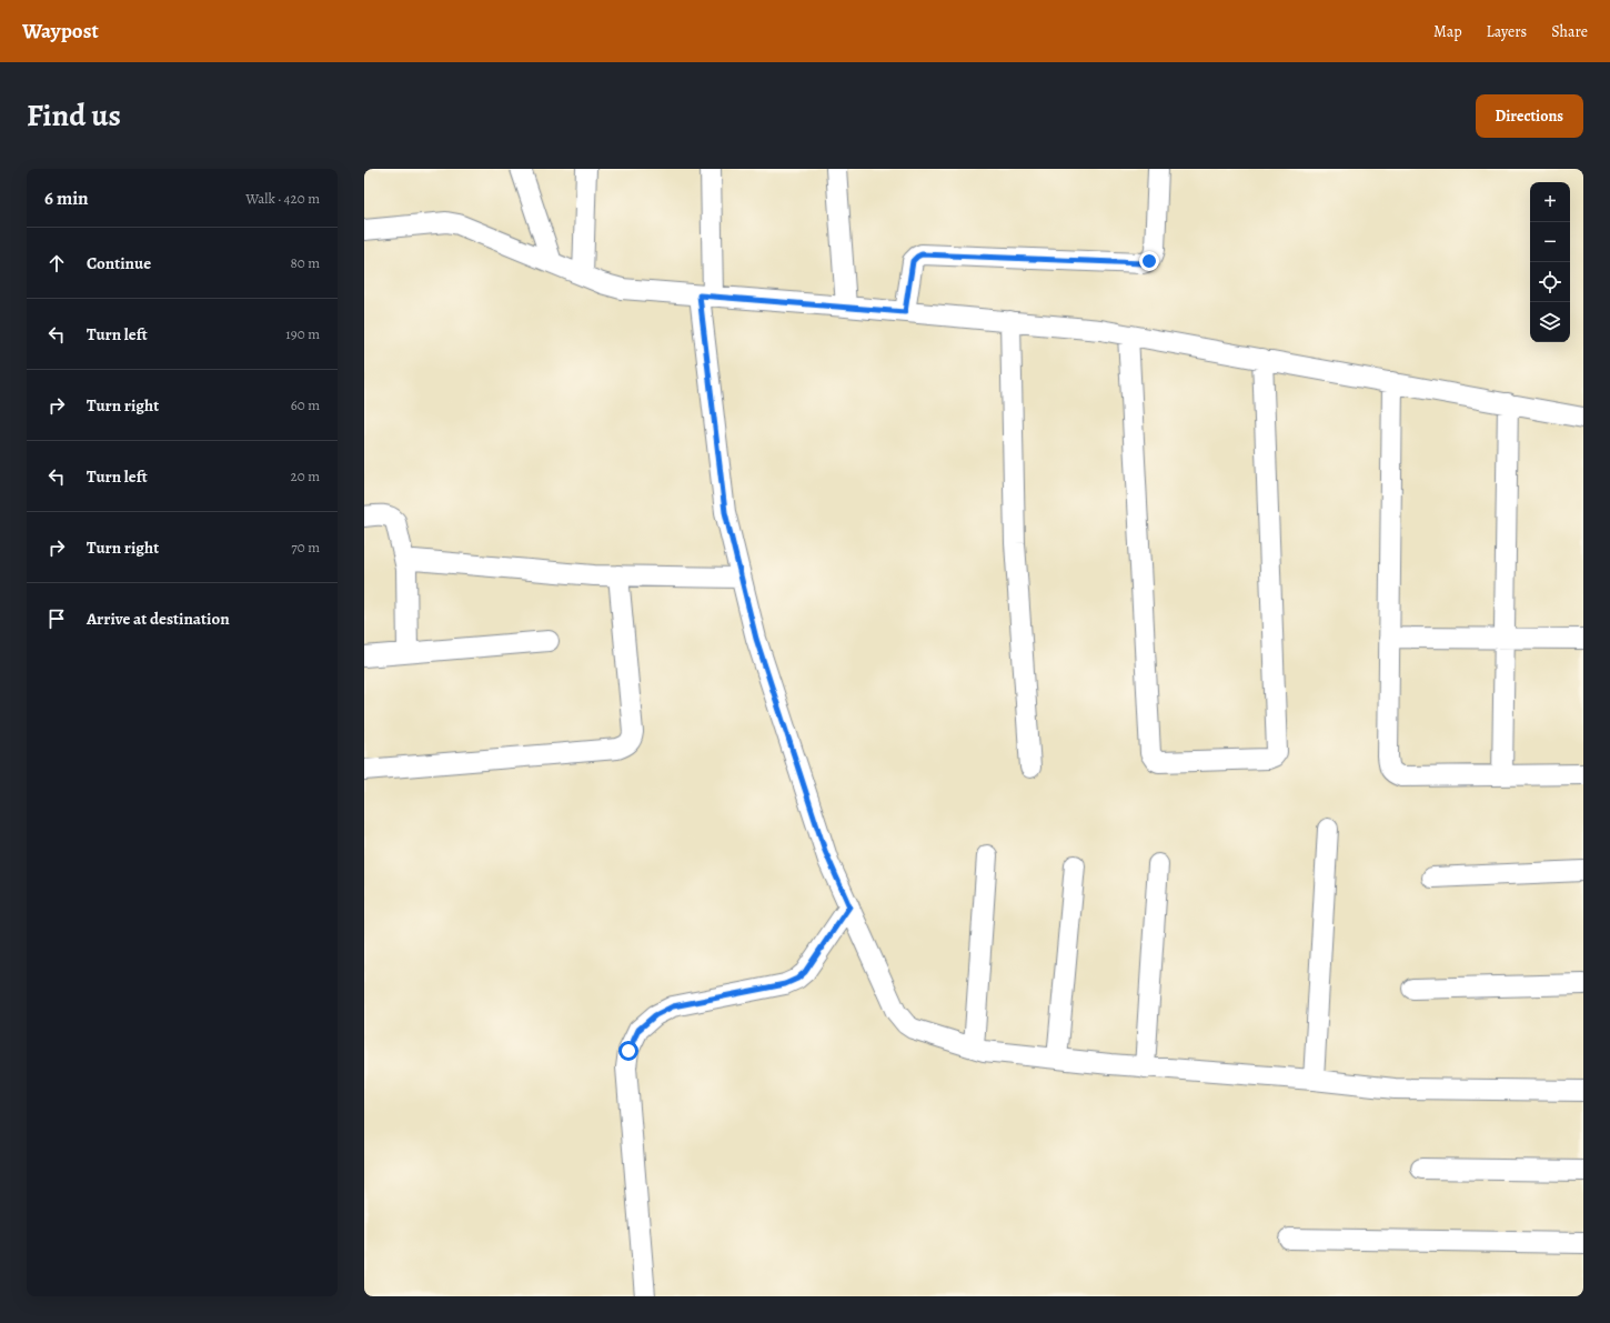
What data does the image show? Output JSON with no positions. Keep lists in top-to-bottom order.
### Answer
{
  "page": {
    "header": "Waypost",
    "nav": ["Map", "Layers", "Share"],
    "title": "Find us",
    "buttons": "Directions",
    "heading": ["6 min", "Walk · 420 m"],
    "map_buttons": ["+", "−"],
    "list": [
      ["Continue", "80 m"],
      ["Turn left", "190 m"],
      ["Turn right", "60 m"],
      ["Turn left", "20 m"],
      ["Turn right", "70 m"],
      "Arrive at destination"
    ]
  }
}
